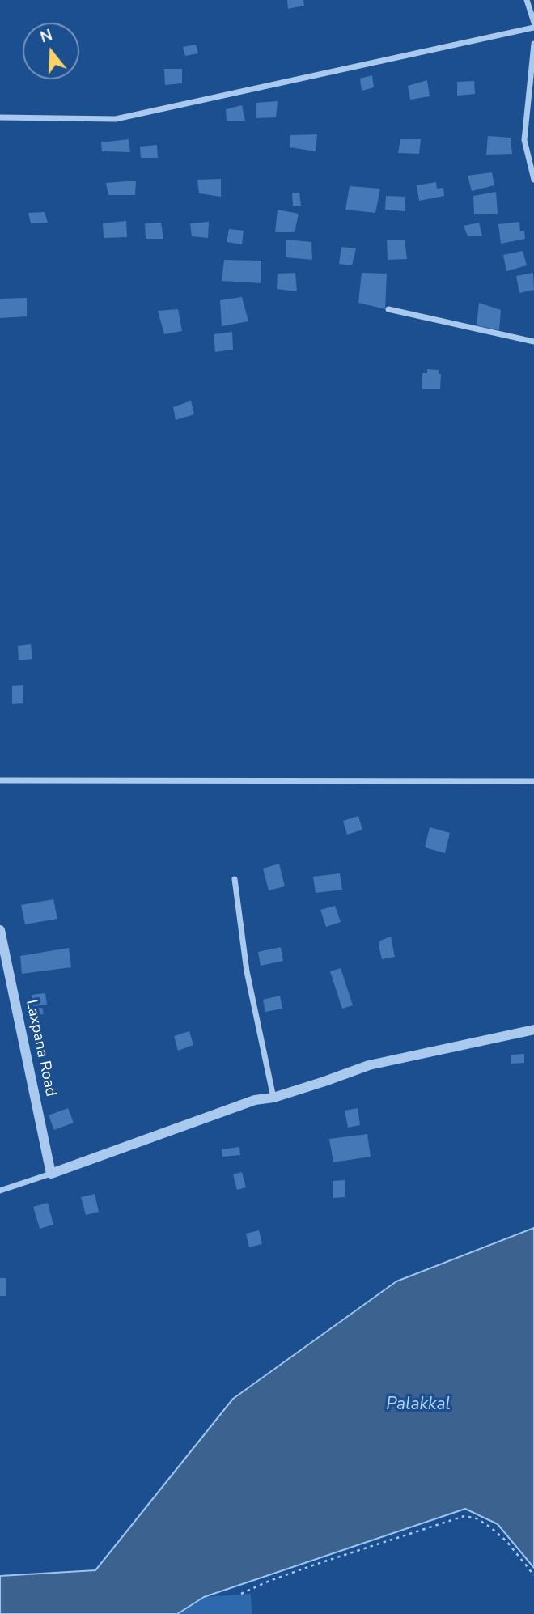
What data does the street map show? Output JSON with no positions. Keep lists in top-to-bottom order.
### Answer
{
  "streets": {
    "street": ["Laxpana Road"]
  },
  "water": ["Palakkal"],
  "north": "top"
}
